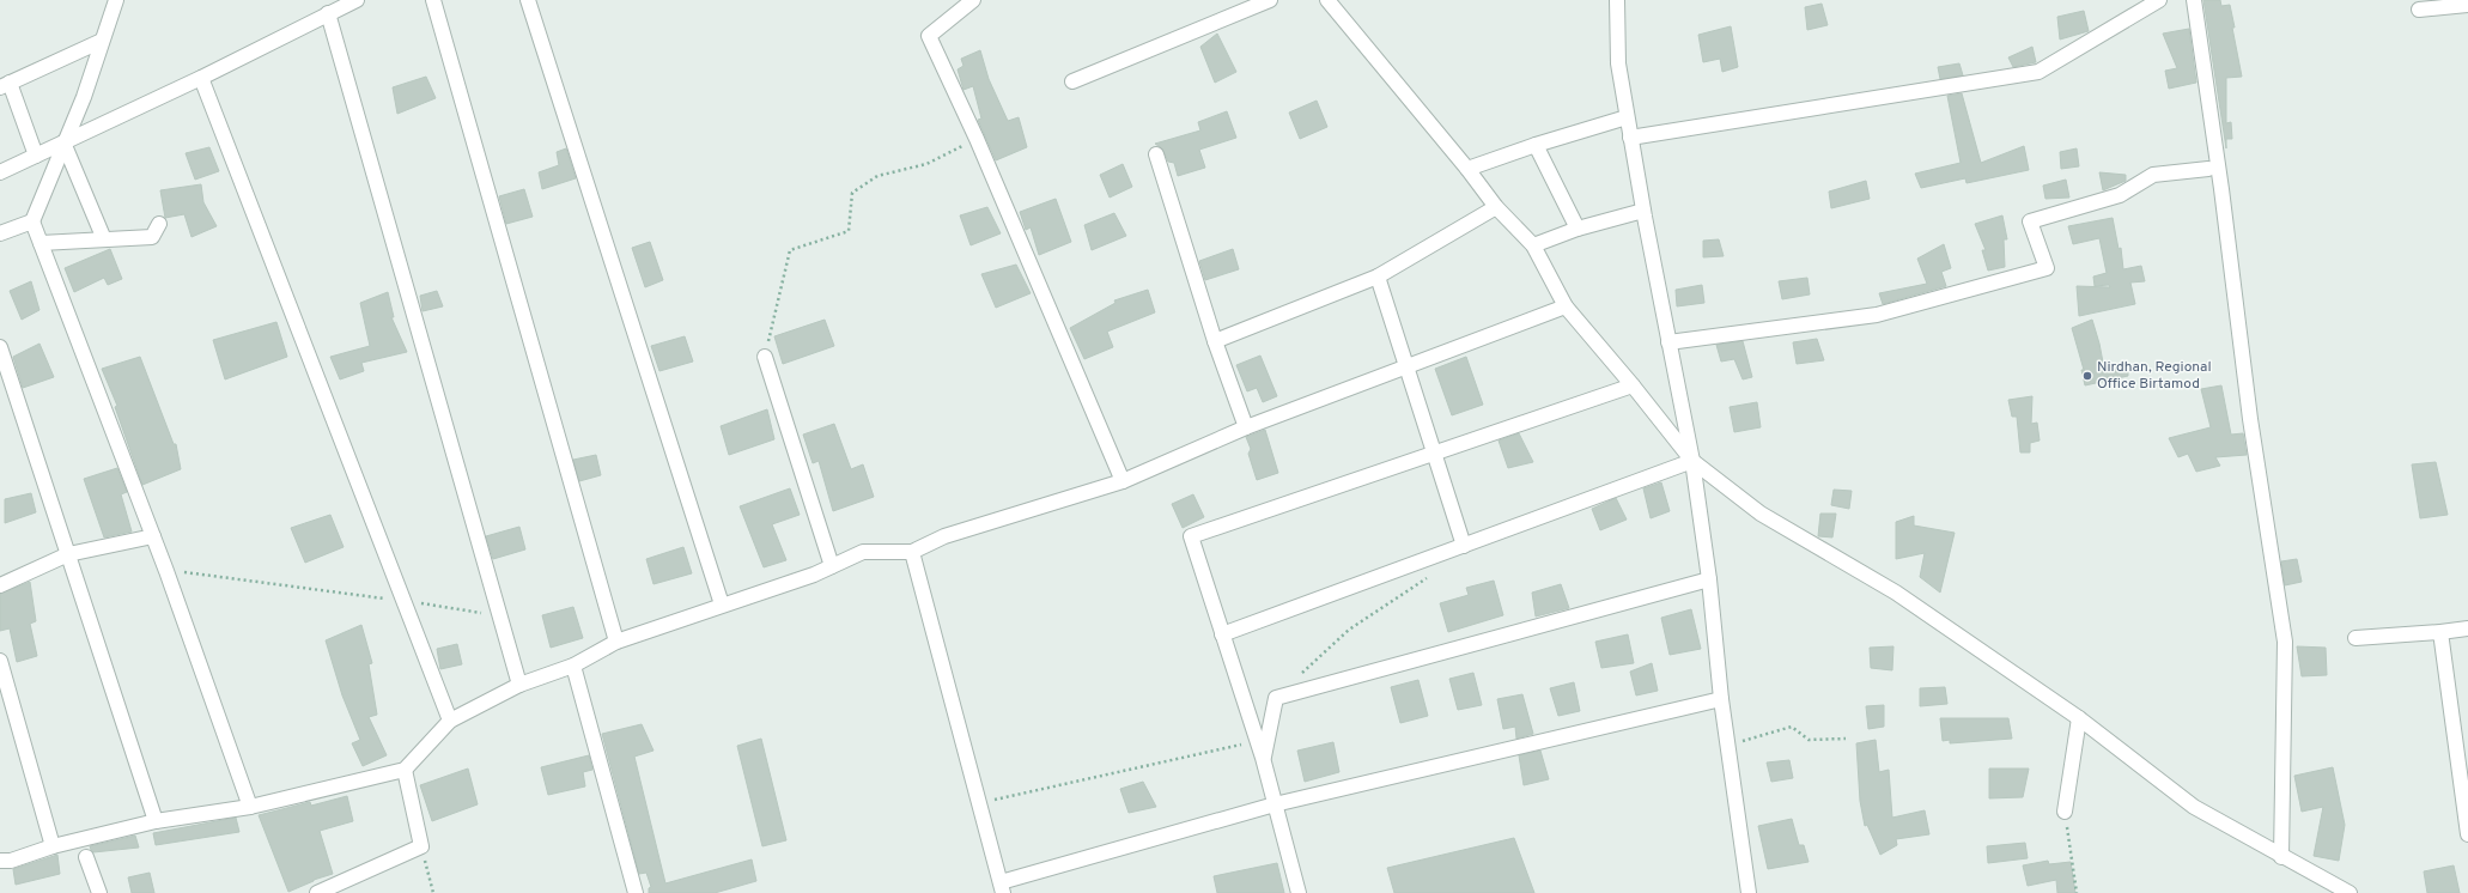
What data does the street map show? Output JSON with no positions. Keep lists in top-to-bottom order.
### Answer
{
  "places": ["Nirdhan, Regional Office Birtamod"]
}
